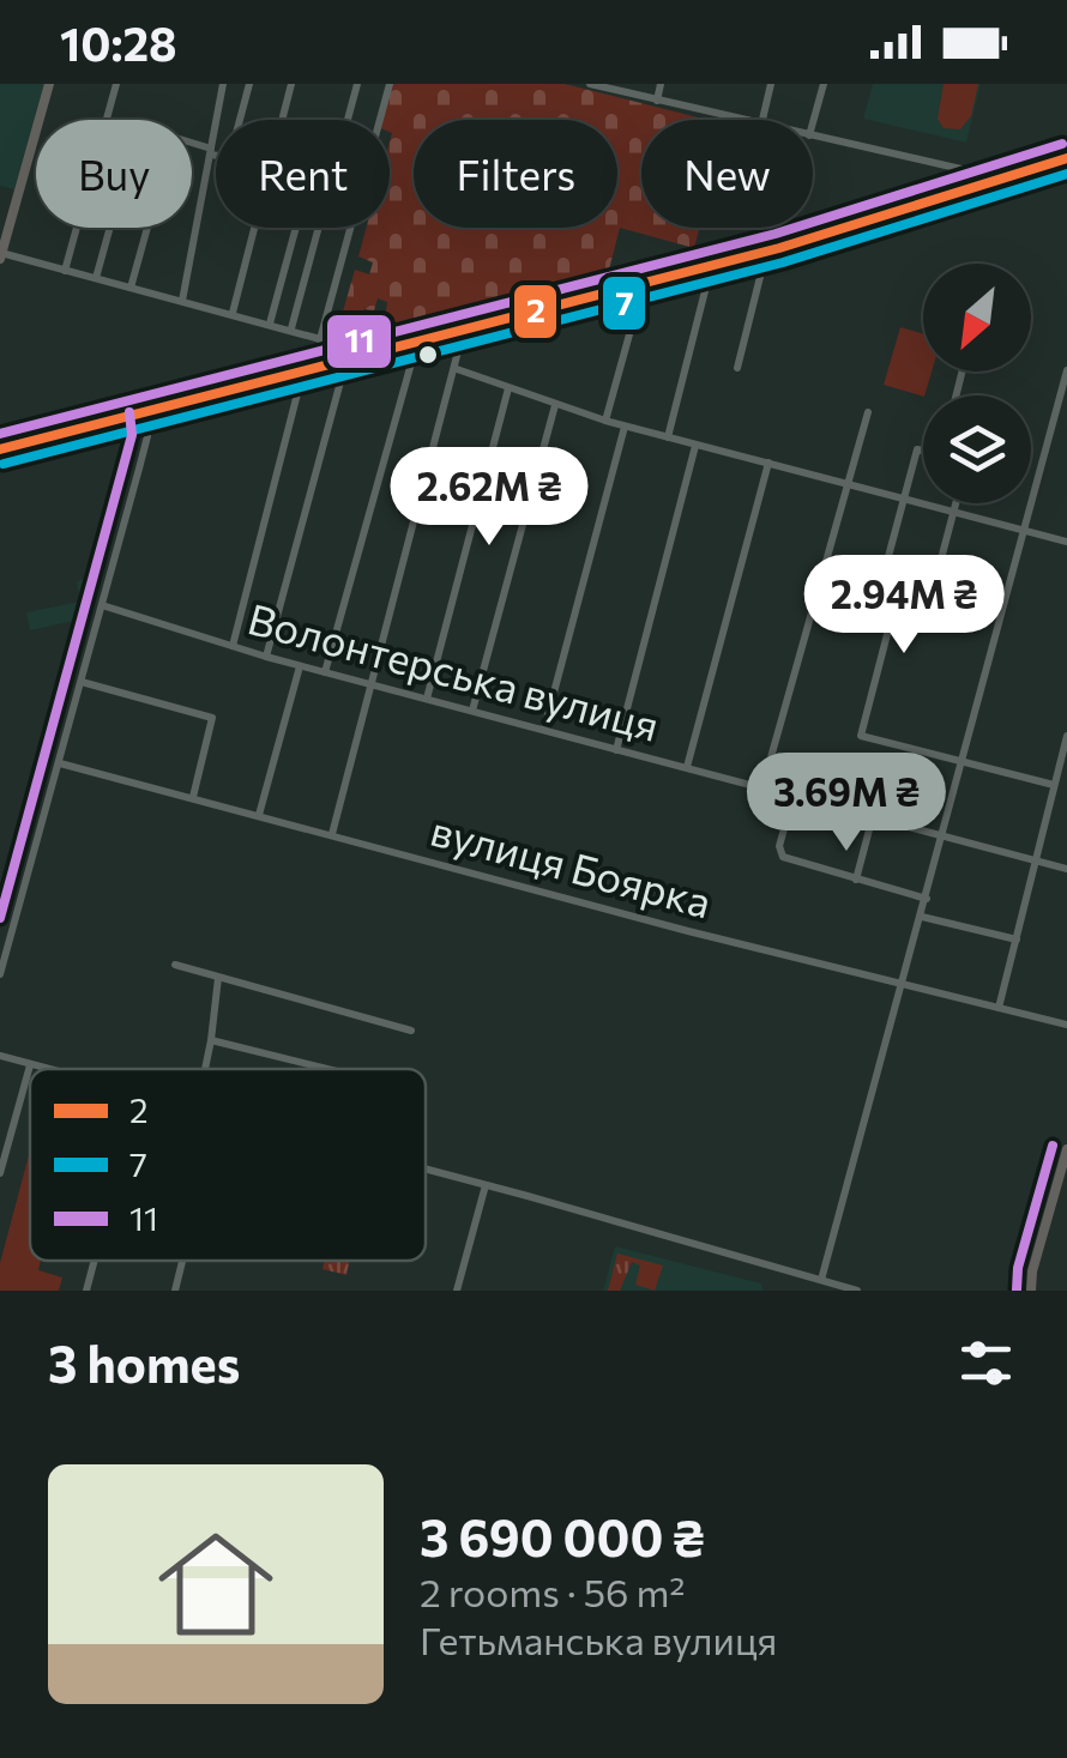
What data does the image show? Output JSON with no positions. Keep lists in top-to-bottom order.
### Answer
{
  "streets": {
    "street": ["Волонтерська вулиця", "вулиця Боярка"]
  },
  "lines": ["transit line 11", "transit line 2", "transit line 7"],
  "legend": ["2", "7", "11"],
  "north": "bottom left",
  "page": {
    "status": "10:28",
    "chip": [
      "Buy",
      "Rent",
      "Filters",
      "New"
    ],
    "price": ["2.62M ₴", "2.94M ₴", "3.69M ₴"],
    "heading": "3 homes",
    "list": [
      {
        "name": "3 690 000 ₴",
        "note": "2 rooms · 56 m² · Гетьманська вулиця"
      }
    ]
  }
}
